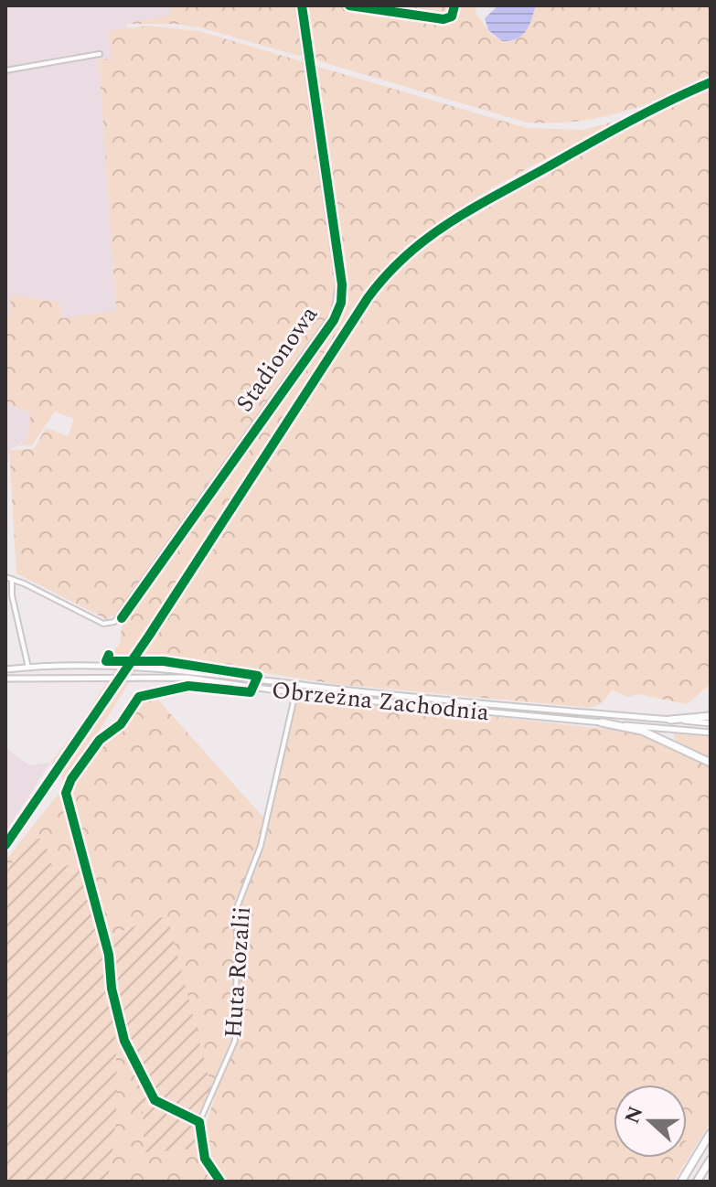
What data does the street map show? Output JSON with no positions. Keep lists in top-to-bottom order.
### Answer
{
  "streets": {
    "street": ["Stadionowa", "Obrzeżna Zachodnia", "Huta Rozalii"]
  },
  "crossings": [
    ["Obrzeżna Zachodnia", "Huta Rozalii"]
  ],
  "north": "left"
}
